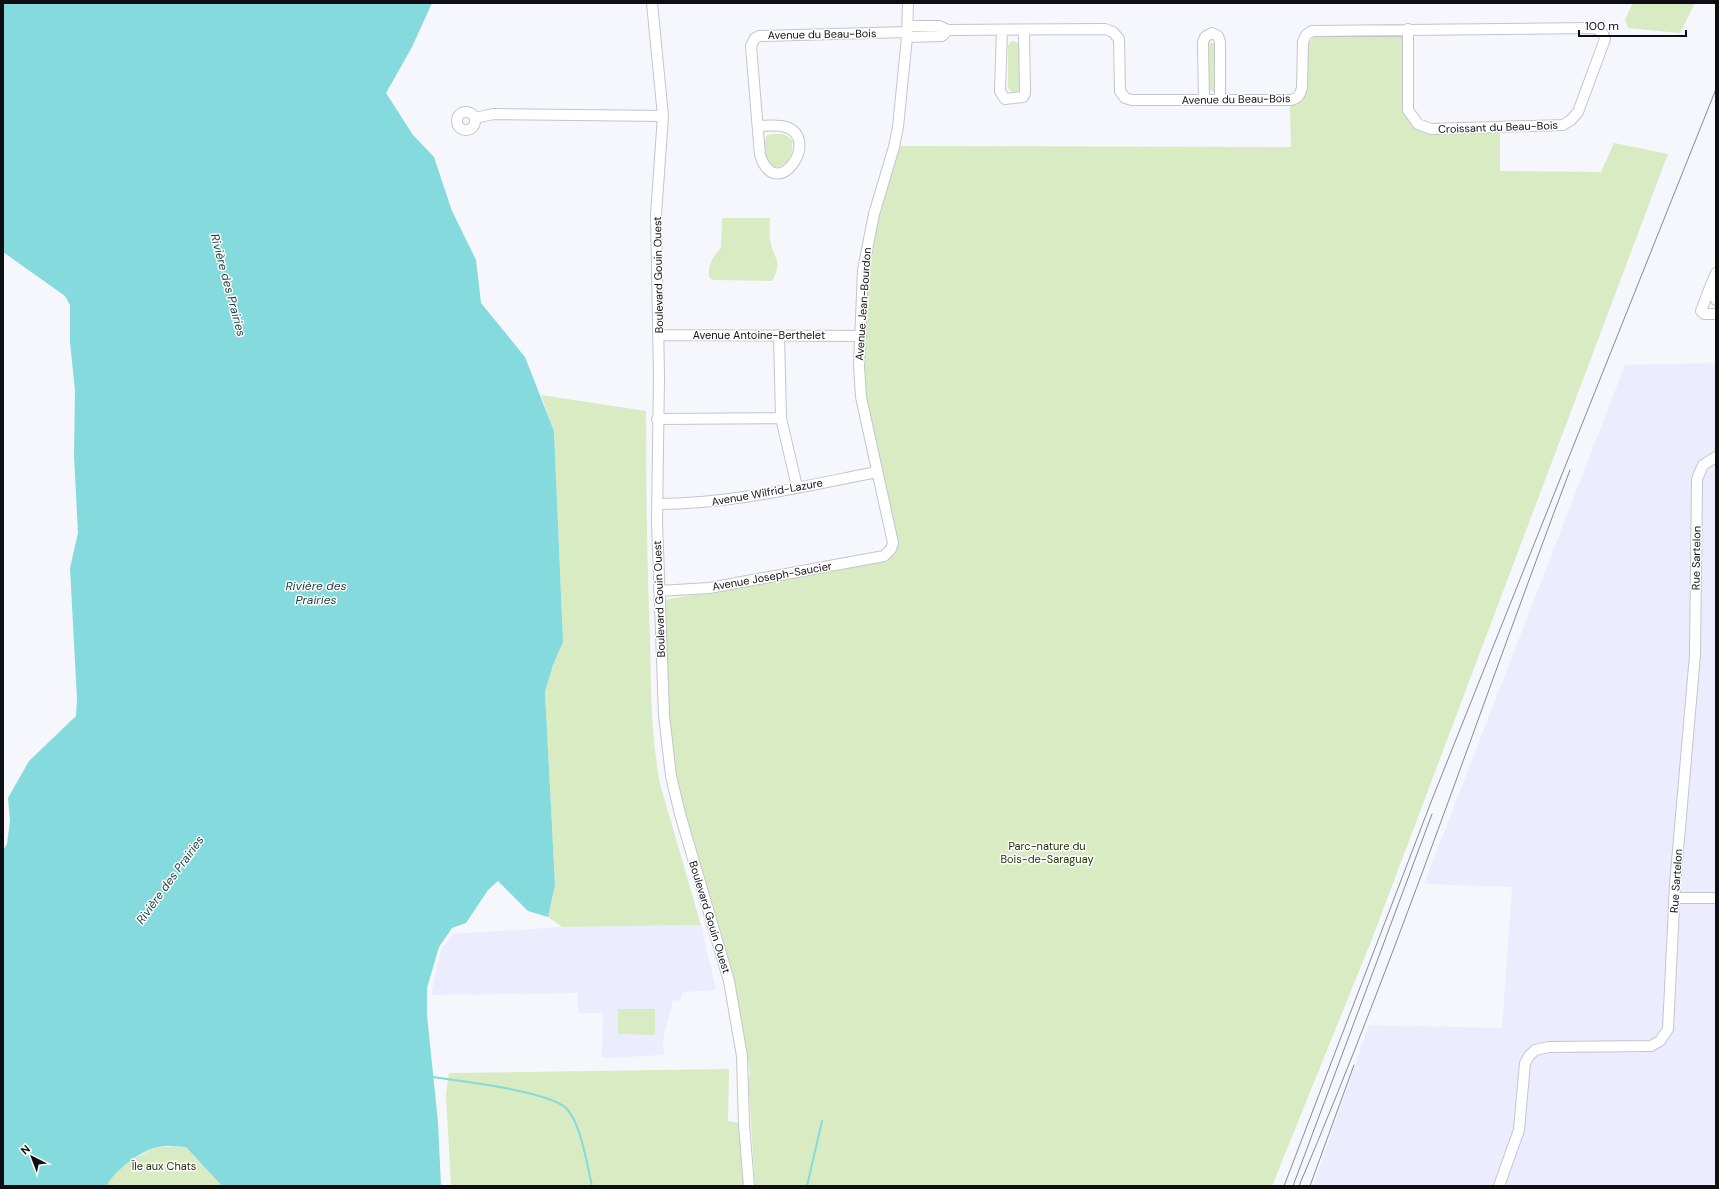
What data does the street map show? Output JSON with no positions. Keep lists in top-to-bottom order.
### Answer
{
  "streets": {
    "street": [
      "Avenue du Beau-Bois",
      "Croissant du Beau-Bois",
      "Boulevard Gouin Ouest",
      "Avenue Jean-Bourdon",
      "Avenue Antoine-Berthelet",
      "Avenue Wilfrid-Lazure",
      "Rue Sartelon",
      "Avenue Joseph-Saucier"
    ]
  },
  "crossings": [
    ["Avenue du Beau-Bois", "Croissant du Beau-Bois"],
    ["Avenue du Beau-Bois", "Avenue Jean-Bourdon"],
    ["Boulevard Gouin Ouest", "Avenue Antoine-Berthelet"],
    ["Boulevard Gouin Ouest", "Avenue Wilfrid-Lazure"],
    ["Boulevard Gouin Ouest", "Avenue Joseph-Saucier"],
    ["Avenue Jean-Bourdon", "Avenue Antoine-Berthelet"],
    ["Avenue Jean-Bourdon", "Avenue Wilfrid-Lazure"],
    ["Avenue Jean-Bourdon", "Avenue Joseph-Saucier"]
  ],
  "water": ["Rivière des Prairies"],
  "parks": ["Parc-nature du Bois-de-Saraguay", "Île aux Chats"],
  "scale_bar": "100 m",
  "north": "top left"
}
